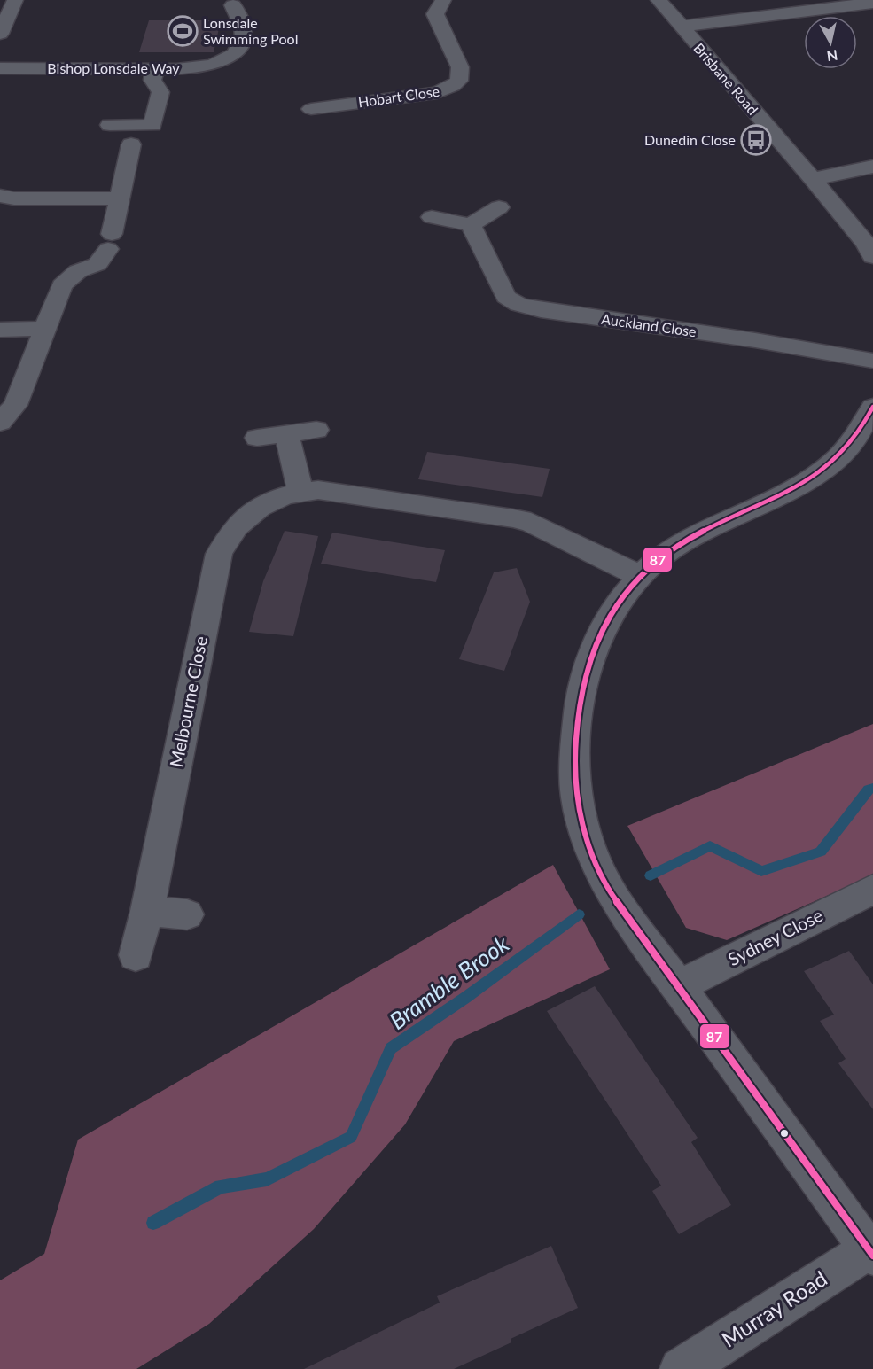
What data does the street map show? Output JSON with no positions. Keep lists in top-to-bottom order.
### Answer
{
  "streets": {
    "street": [
      "Bishop Lonsdale Way",
      "Brisbane Road",
      "Hobart Close",
      "Auckland Close",
      "Melbourne Close",
      "Sydney Close",
      "Murray Road"
    ]
  },
  "water": ["Bramble Brook"],
  "places": {
    "sports": ["Lonsdale Swimming Pool"],
    "bus stop": ["Dunedin Close"]
  },
  "lines": ["transit line 87"],
  "north": "bottom"
}
